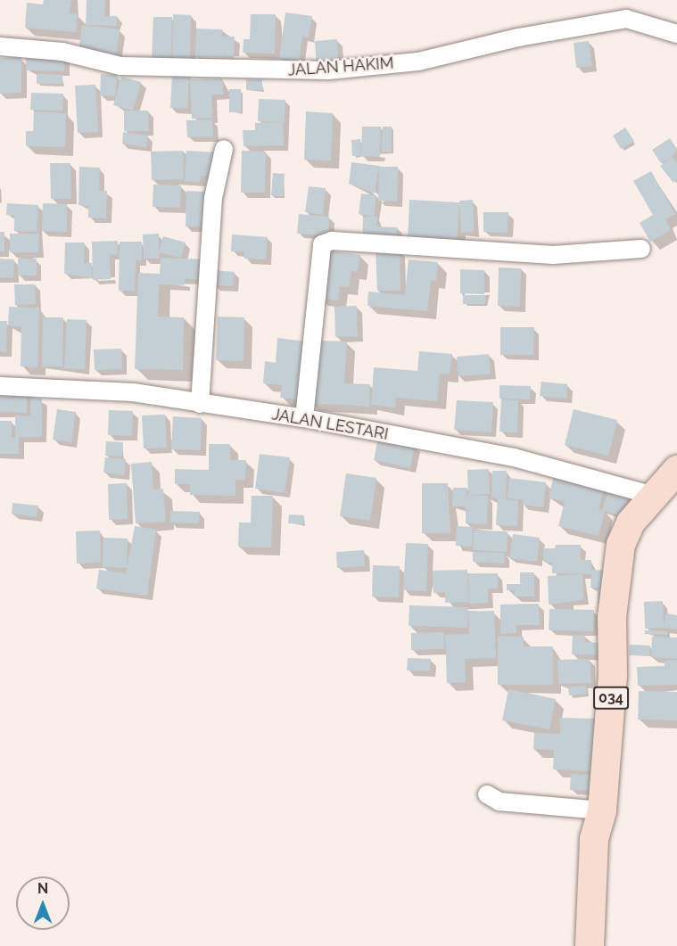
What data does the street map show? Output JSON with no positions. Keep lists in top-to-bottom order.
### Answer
{
  "streets": {
    "main road": ["034"],
    "street": ["JALAN HAKIM", "JALAN LESTARI"]
  },
  "crossings": [
    ["JALAN LESTARI", "034"]
  ],
  "north": "top"
}
